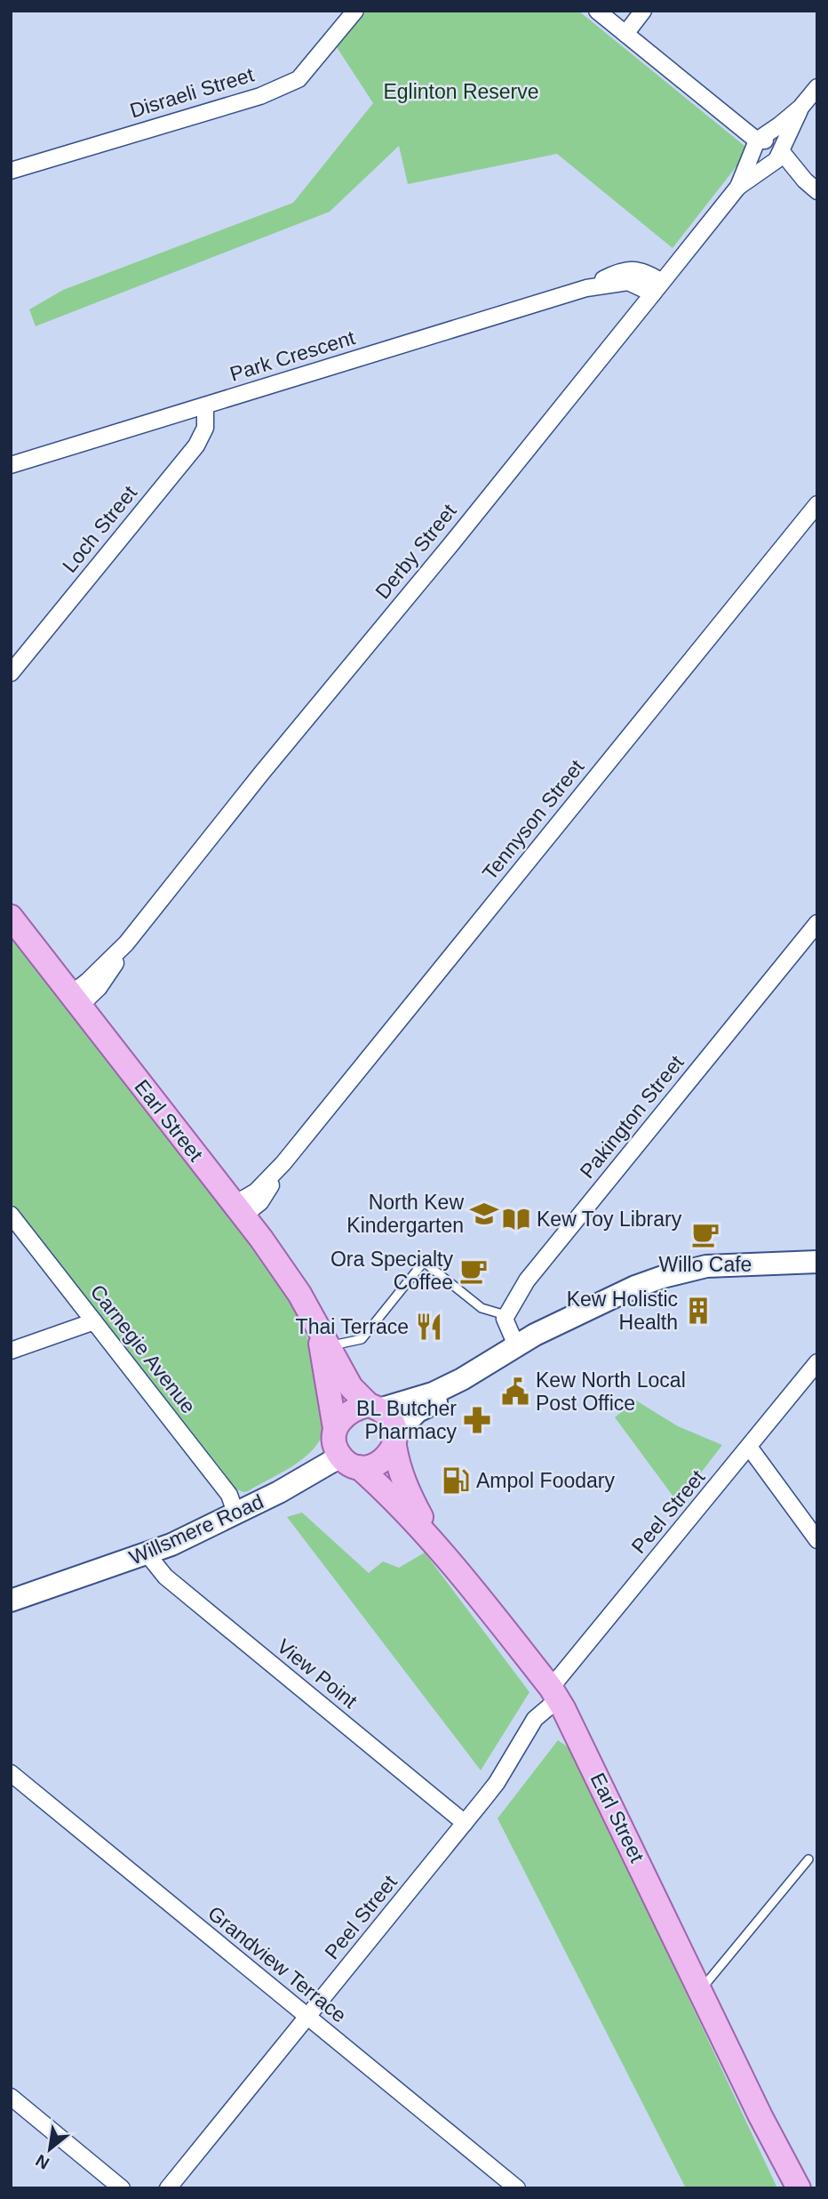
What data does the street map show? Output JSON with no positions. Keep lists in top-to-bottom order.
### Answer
{
  "streets": {
    "main road": ["Earl Street", "Willsmere Road"],
    "street": [
      "Disraeli Street",
      "Park Crescent",
      "Loch Street",
      "Derby Street",
      "Tennyson Street",
      "Pakington Street",
      "Carnegie Avenue",
      "Peel Street",
      "View Point",
      "Grandview Terrace"
    ]
  },
  "crossings": [
    ["Park Crescent", "Loch Street"],
    ["Park Crescent", "Derby Street"],
    ["Derby Street", "Earl Street"],
    ["Tennyson Street", "Earl Street"],
    ["Earl Street", "Peel Street"],
    ["Earl Street", "Willsmere Road"],
    ["Carnegie Avenue", "Willsmere Road"],
    ["Peel Street", "View Point"],
    ["Peel Street", "Grandview Terrace"],
    ["Willsmere Road", "View Point"]
  ],
  "parks": ["Eglinton Reserve"],
  "places": {
    "school or university": ["North Kew Kindergarten"],
    "library": ["Kew Toy Library"],
    "cafe": ["Willo Cafe", "Ora Specialty Coffee"],
    "building": ["Kew Holistic Health"],
    "restaurant": ["Thai Terrace"],
    "public building": ["Kew North Local Post Office"],
    "pharmacy": ["BL Butcher Pharmacy"],
    "fuel station": ["Ampol Foodary"]
  },
  "north": "bottom left"
}
